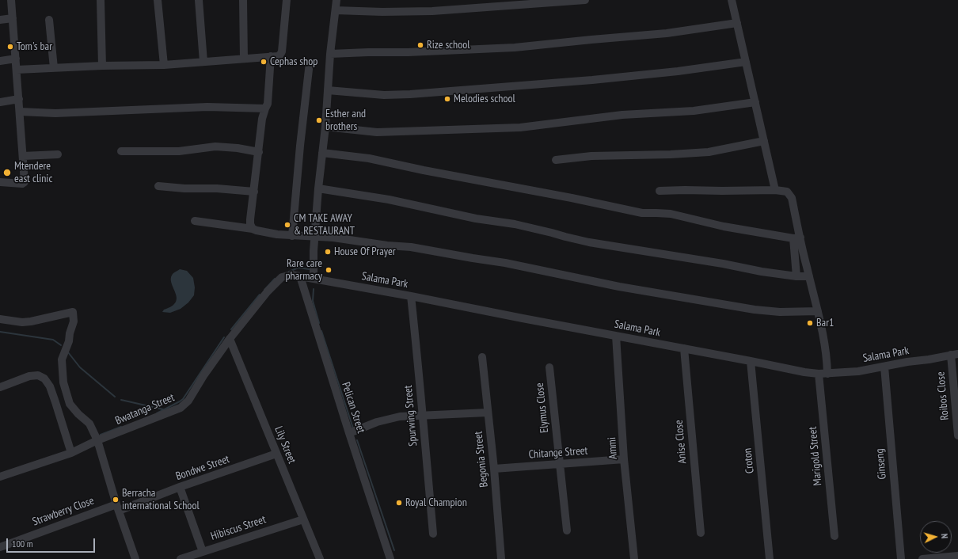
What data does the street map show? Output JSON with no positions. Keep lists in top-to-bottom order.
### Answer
{
  "streets": {
    "street": [
      "Salama Park",
      "Roibos Close",
      "Pelican Street",
      "Elymus Close",
      "Bwatanga Street",
      "Spurwing Street",
      "Anise Close",
      "Lily Street",
      "Ammi",
      "Chitange Street",
      "Marigold Street",
      "Begonia Street",
      "Croton",
      "Ginseng",
      "Bondwe Street",
      "Strawberry Close",
      "Hibiscus Street"
    ]
  },
  "crossings": [
    ["Salama Park", "Roibos Close"],
    ["Salama Park", "Spurwing Street"],
    ["Salama Park", "Anise Close"],
    ["Salama Park", "Ammi"],
    ["Salama Park", "Marigold Street"],
    ["Salama Park", "Croton"],
    ["Salama Park", "Ginseng"],
    ["Pelican Street", "Bwatanga Street"],
    ["Elymus Close", "Chitange Street"],
    ["Bwatanga Street", "Lily Street"],
    ["Lily Street", "Bondwe Street"],
    ["Lily Street", "Hibiscus Street"],
    ["Ammi", "Chitange Street"],
    ["Chitange Street", "Begonia Street"],
    ["Bondwe Street", "Strawberry Close"]
  ],
  "places": [
    "Rize school",
    "Tom's bar",
    "Cephas shop",
    "Melodies school",
    "Esther and brothers",
    "Mtendere east clinic",
    "CM TAKE AWAY & RESTAURANT",
    "House Of Prayer",
    "Rare care pharmacy",
    "Bar1",
    "Berracha international School",
    "Royal Champion"
  ],
  "scale_bar": "100 m",
  "north": "right"
}
